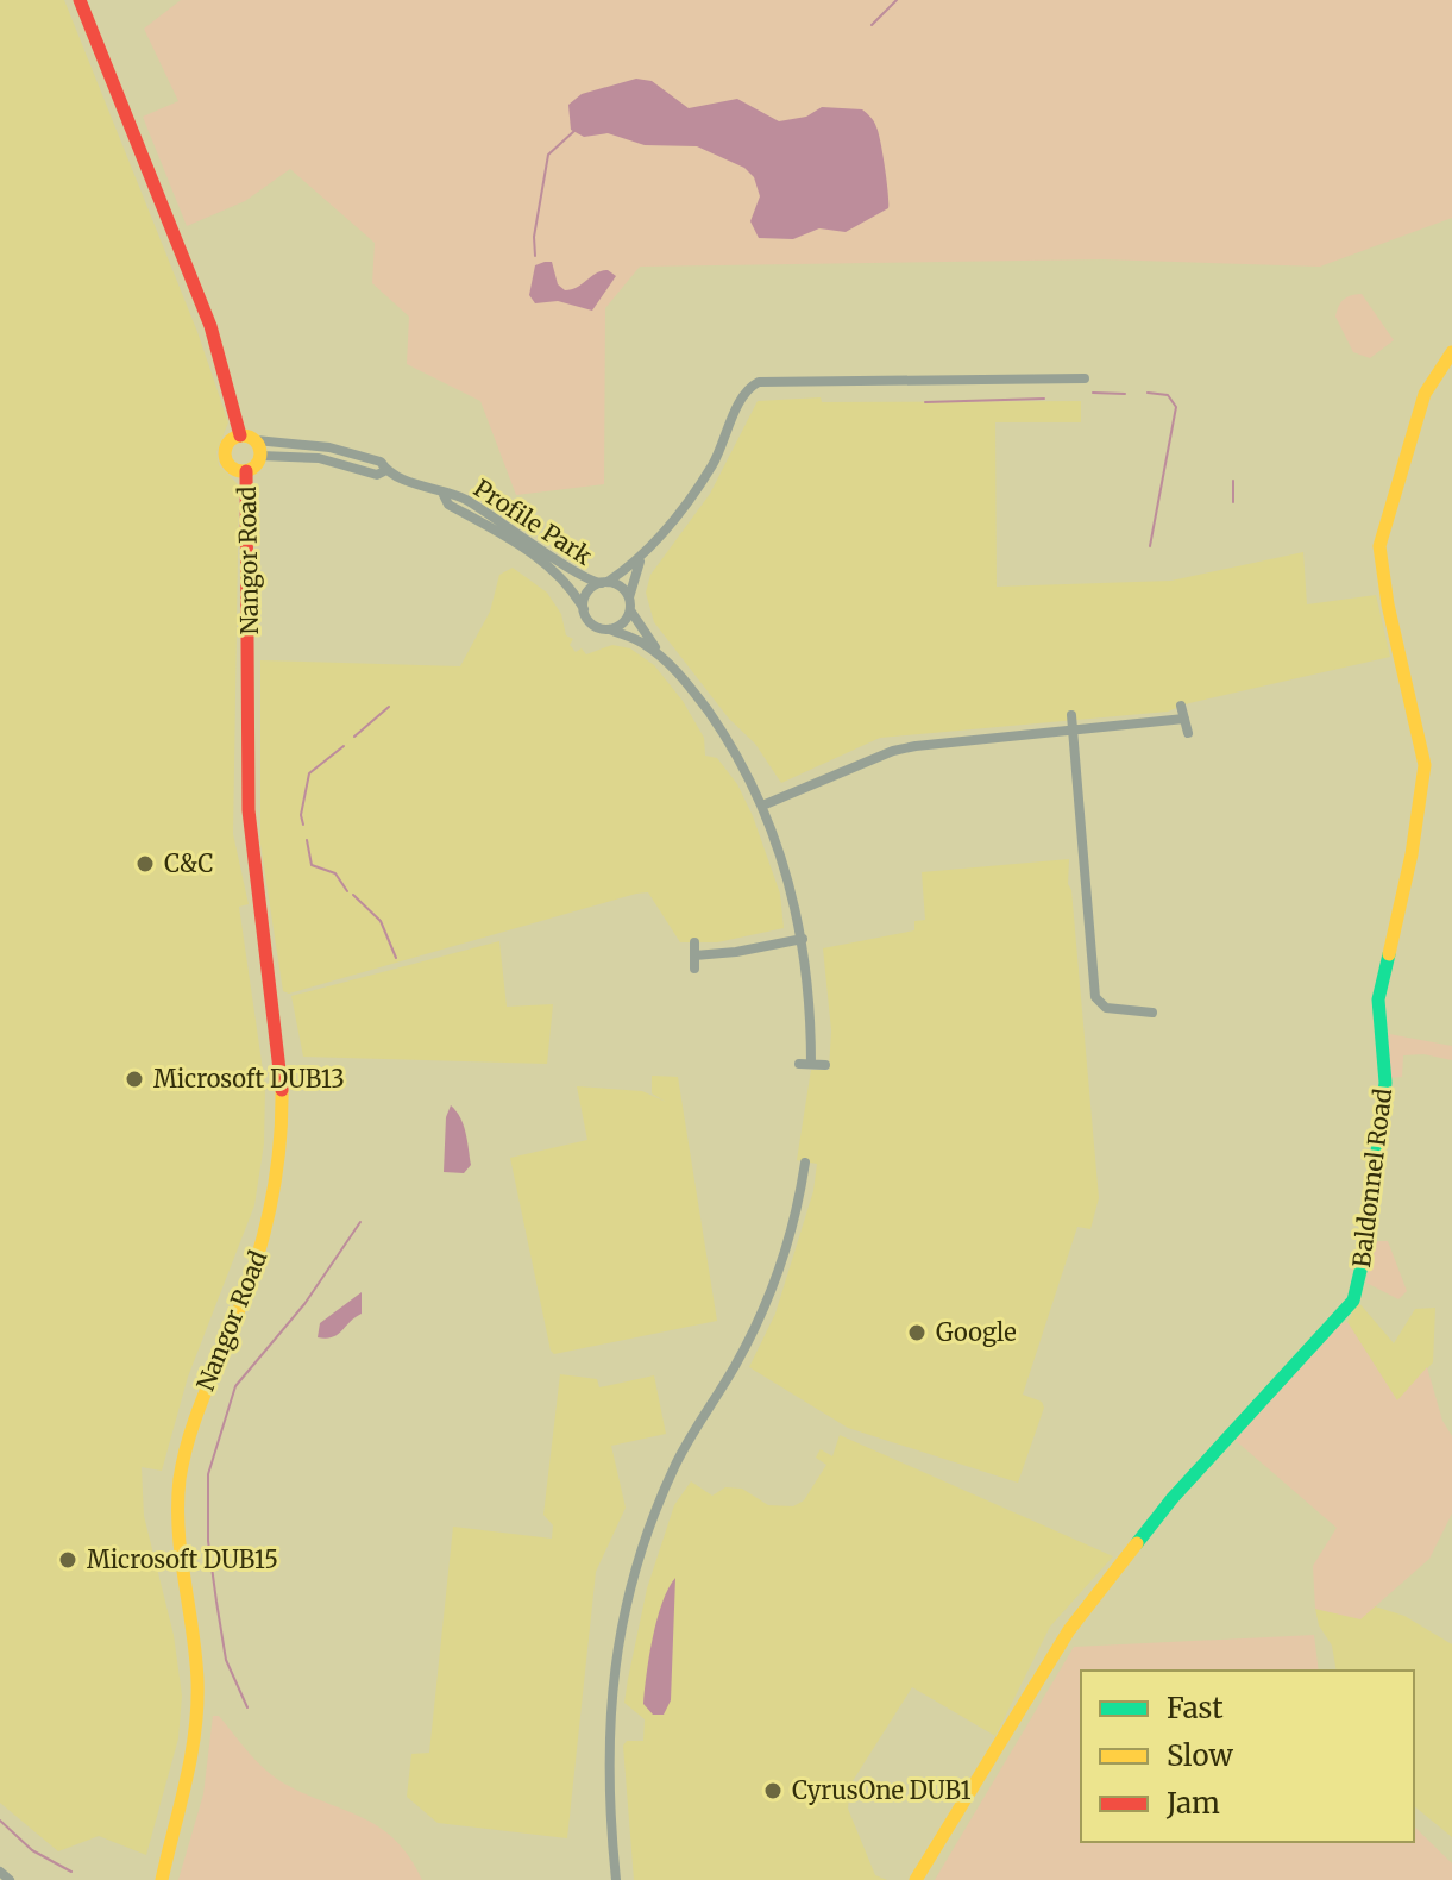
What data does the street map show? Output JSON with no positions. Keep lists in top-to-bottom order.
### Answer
{
  "streets": {
    "main road": ["Nangor Road", "Baldonnel Road"],
    "street": ["Profile Park"]
  },
  "crossings": [
    ["Profile Park", "Nangor Road"]
  ],
  "places": [
    "C&C",
    "Microsoft DUB13",
    "Google",
    "Microsoft DUB15",
    "CyrusOne DUB1"
  ],
  "legend": ["Fast", "Slow", "Jam"]
}
